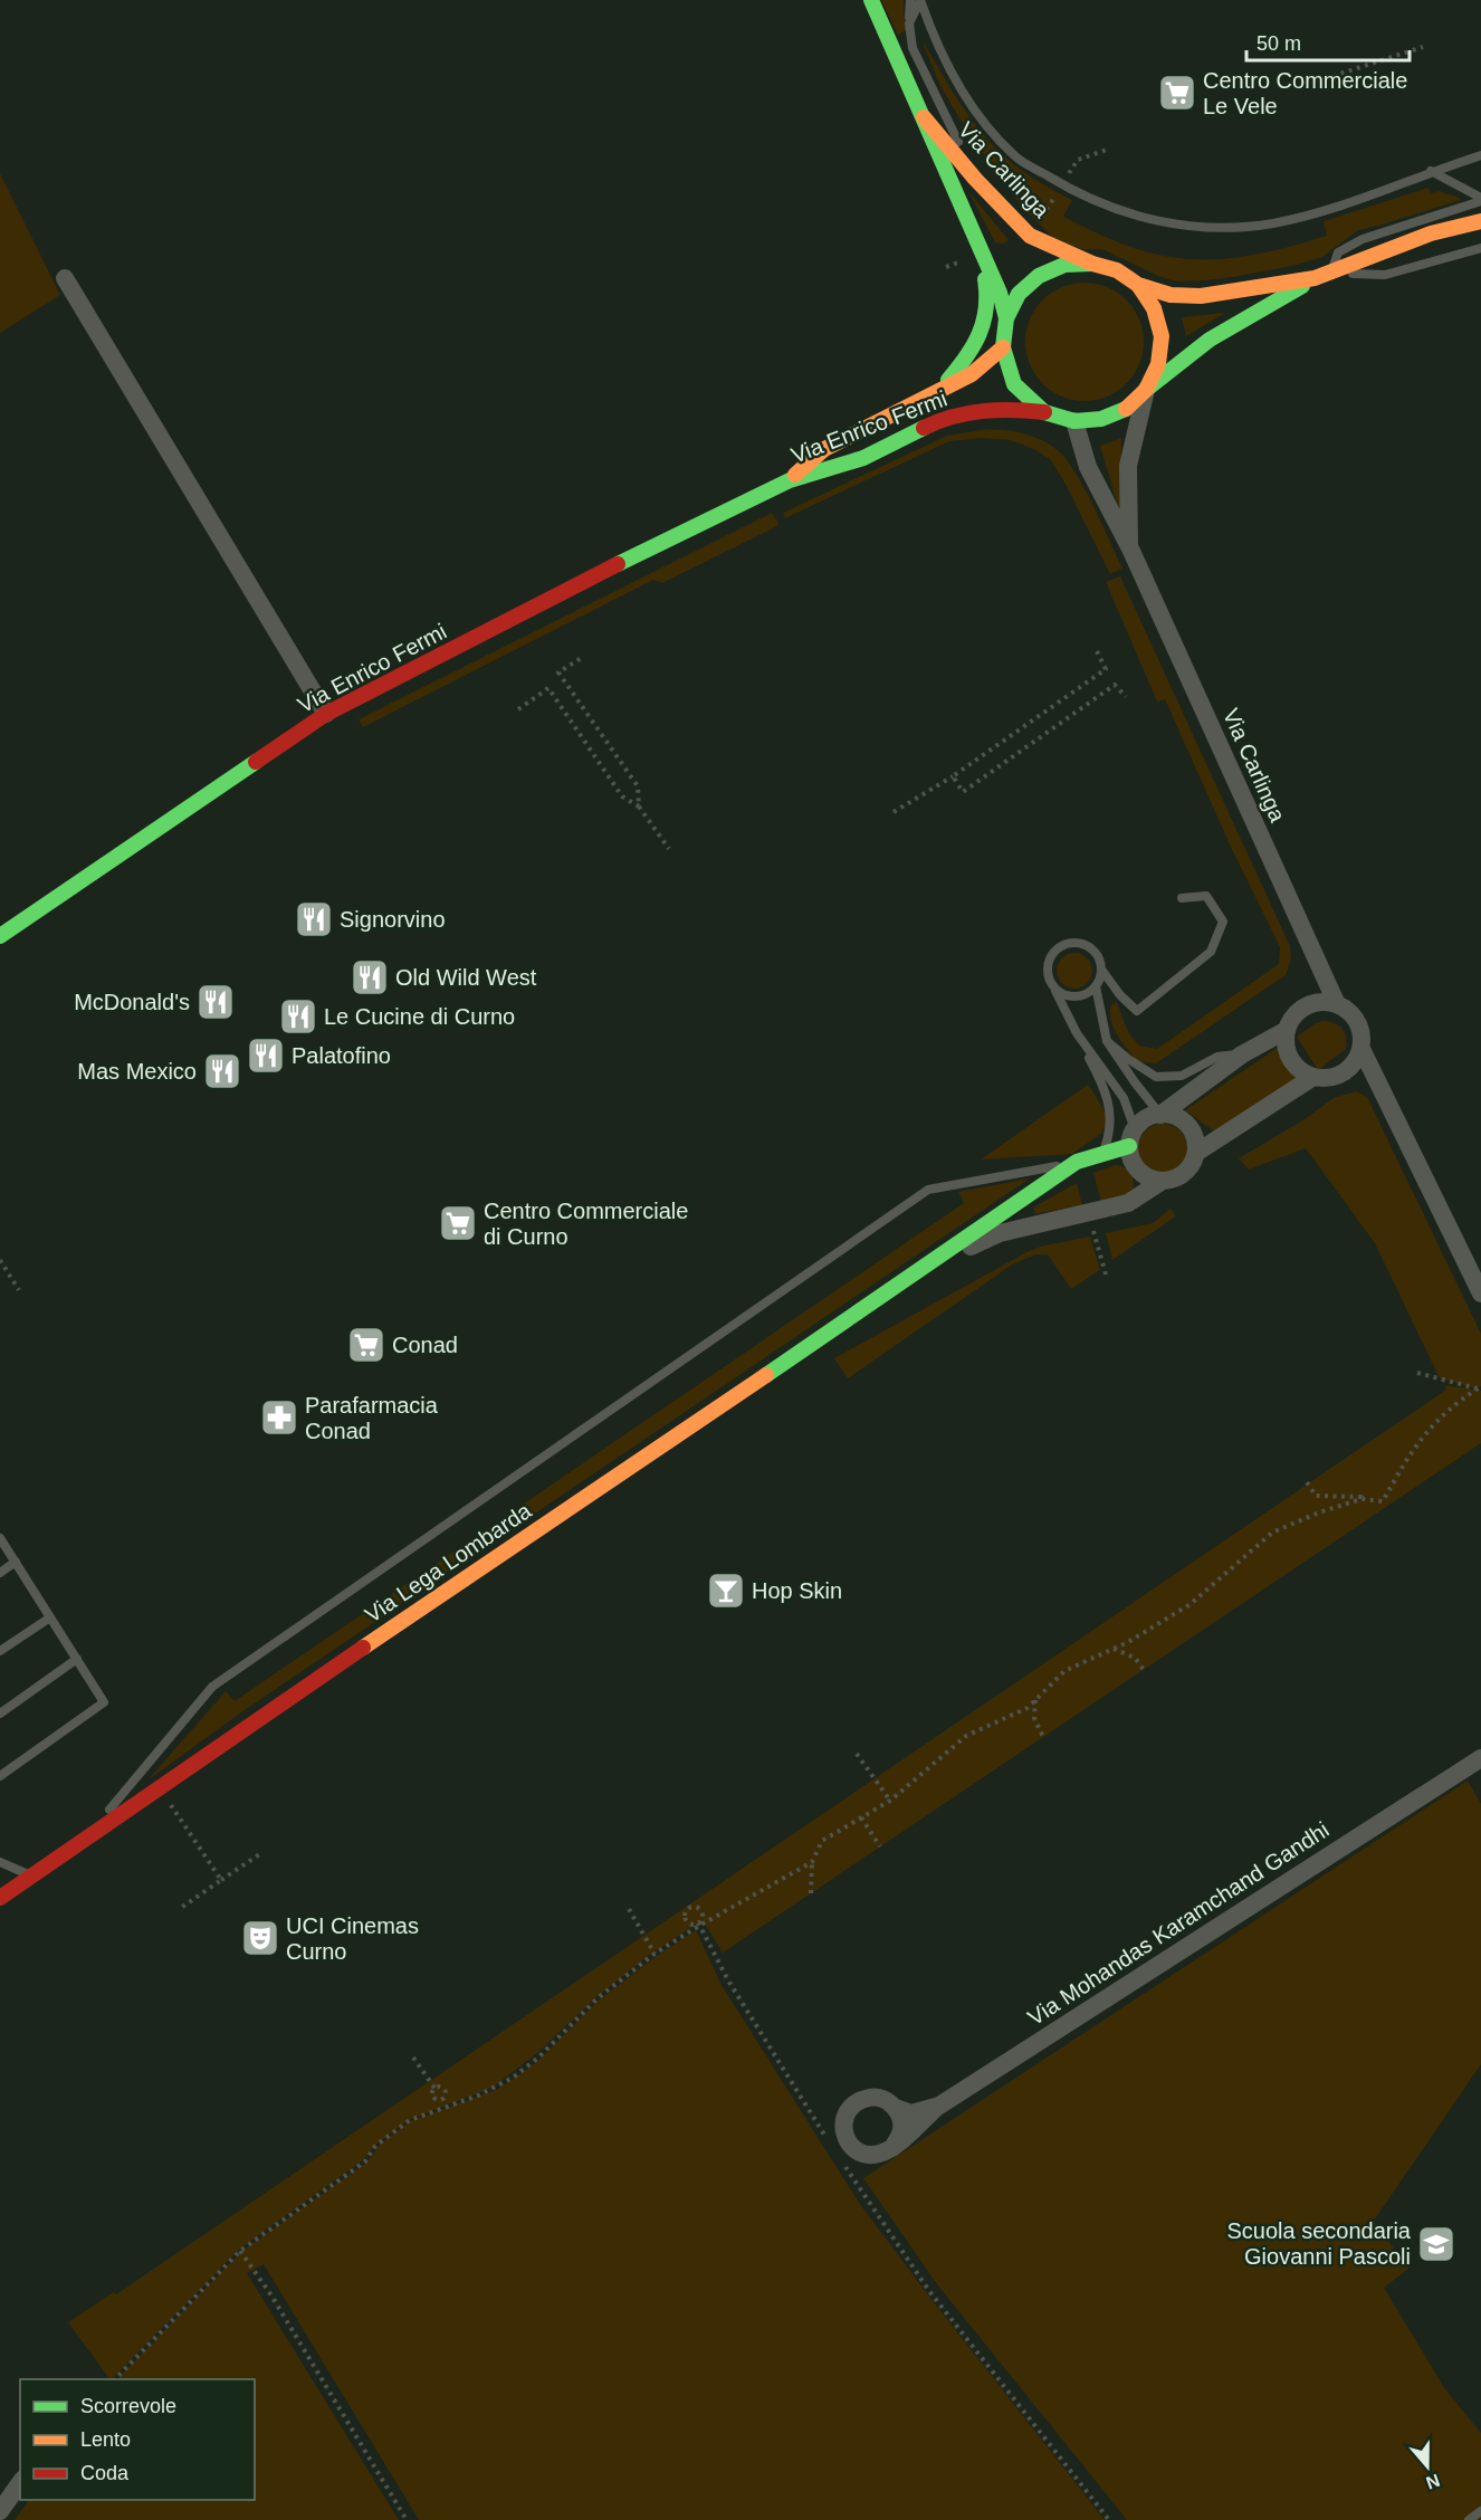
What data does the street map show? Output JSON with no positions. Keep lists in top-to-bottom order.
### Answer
{
  "streets": {
    "street": [
      "Via Carlinga",
      "Via Enrico Fermi",
      "Via Lega Lombarda",
      "Via Mohandas Karamchand Gandhi"
    ]
  },
  "crossings": [
    ["Via Carlinga", "Via Enrico Fermi"],
    ["Via Carlinga", "Via Lega Lombarda"]
  ],
  "places": {
    "supermarket": ["Centro Commerciale Le Vele", "Centro Commerciale di Curno", "Conad"],
    "restaurant": [
      "Signorvino",
      "Old Wild West",
      "McDonald's",
      "Le Cucine di Curno",
      "Palatofino",
      "Mas Mexico"
    ],
    "pharmacy": ["Parafarmacia Conad"],
    "bar": ["Hop Skin"],
    "theatre": ["UCI Cinemas Curno"],
    "school or university": ["Scuola secondaria Giovanni Pascoli"]
  },
  "legend": ["Scorrevole", "Lento", "Coda"],
  "scale_bar": "50 m",
  "north": "bottom"
}
